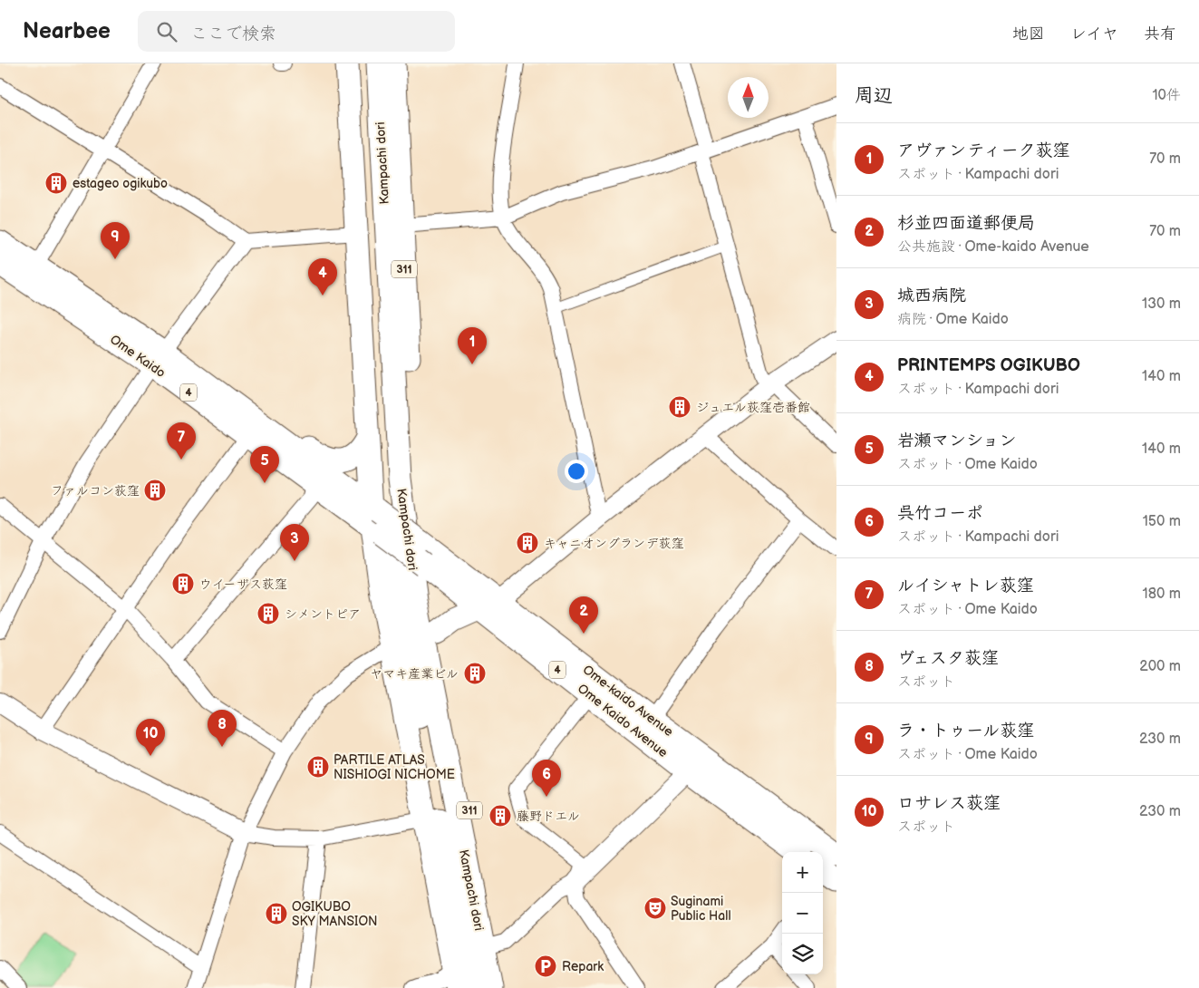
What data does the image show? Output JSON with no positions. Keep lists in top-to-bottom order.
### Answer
{
  "streets": {
    "main road": [
      "Kampachi dori",
      "311",
      "Ome Kaido",
      "4",
      "Ome-kaido Avenue",
      "Ome Kaido Avenue"
    ]
  },
  "crossings": [
    ["Kampachi dori", "311"],
    ["311", "Ome Kaido"],
    ["311", "Ome Kaido Avenue"],
    ["Ome Kaido", "Ome Kaido Avenue"],
    ["Ome-kaido Avenue", "Ome Kaido Avenue"]
  ],
  "places": {
    "building": [
      "estageo ogikubo",
      "ジュエル荻窪壱番館",
      "ファルコン荻窪",
      "キャニオングランデ荻窪",
      "ウイーザス荻窪",
      "シメントピア",
      "ヤマキ産業ビル",
      "PARTILE ATLAS NISHIOGI NICHOME",
      "藤野ドエル",
      "OGIKUBO SKY MANSION"
    ],
    "theatre": ["Suginami Public Hall"],
    "parking": ["Repark"]
  },
  "north": "top",
  "page": {
    "header": "Nearbee",
    "search": "ここで検索",
    "nav": ["地図", "レイヤ", "共有"],
    "heading": ["周辺", "10件"],
    "list": [
      {
        "mark": "1",
        "name": "アヴァンティーク荻窪",
        "note": "スポット · Kampachi dori",
        "value": "70 m"
      },
      {
        "mark": "2",
        "name": "杉並四面道郵便局",
        "note": "公共施設 · Ome-kaido Avenue",
        "value": "70 m"
      },
      {
        "mark": "3",
        "name": "城西病院",
        "note": "病院 · Ome Kaido",
        "value": "130 m"
      },
      {
        "mark": "4",
        "name": "PRINTEMPS OGIKUBO",
        "note": "スポット · Kampachi dori",
        "value": "140 m"
      },
      {
        "mark": "5",
        "name": "岩瀬マンション",
        "note": "スポット · Ome Kaido",
        "value": "140 m"
      },
      {
        "mark": "6",
        "name": "呉竹コーポ",
        "note": "スポット · Kampachi dori",
        "value": "150 m"
      },
      {
        "mark": "7",
        "name": "ルイシャトレ荻窪",
        "note": "スポット · Ome Kaido",
        "value": "180 m"
      },
      {
        "mark": "8",
        "name": "ヴェスタ荻窪",
        "note": "スポット",
        "value": "200 m"
      },
      {
        "mark": "9",
        "name": "ラ・トゥール荻窪",
        "note": "スポット · Ome Kaido",
        "value": "230 m"
      },
      {
        "mark": "10",
        "name": "ロサレス荻窪",
        "note": "スポット",
        "value": "230 m"
      }
    ],
    "pins": [
      "9",
      "4",
      "1",
      "7",
      "5",
      "3",
      "2",
      "8",
      "10",
      "6"
    ],
    "map_buttons": ["+", "−"]
  }
}
